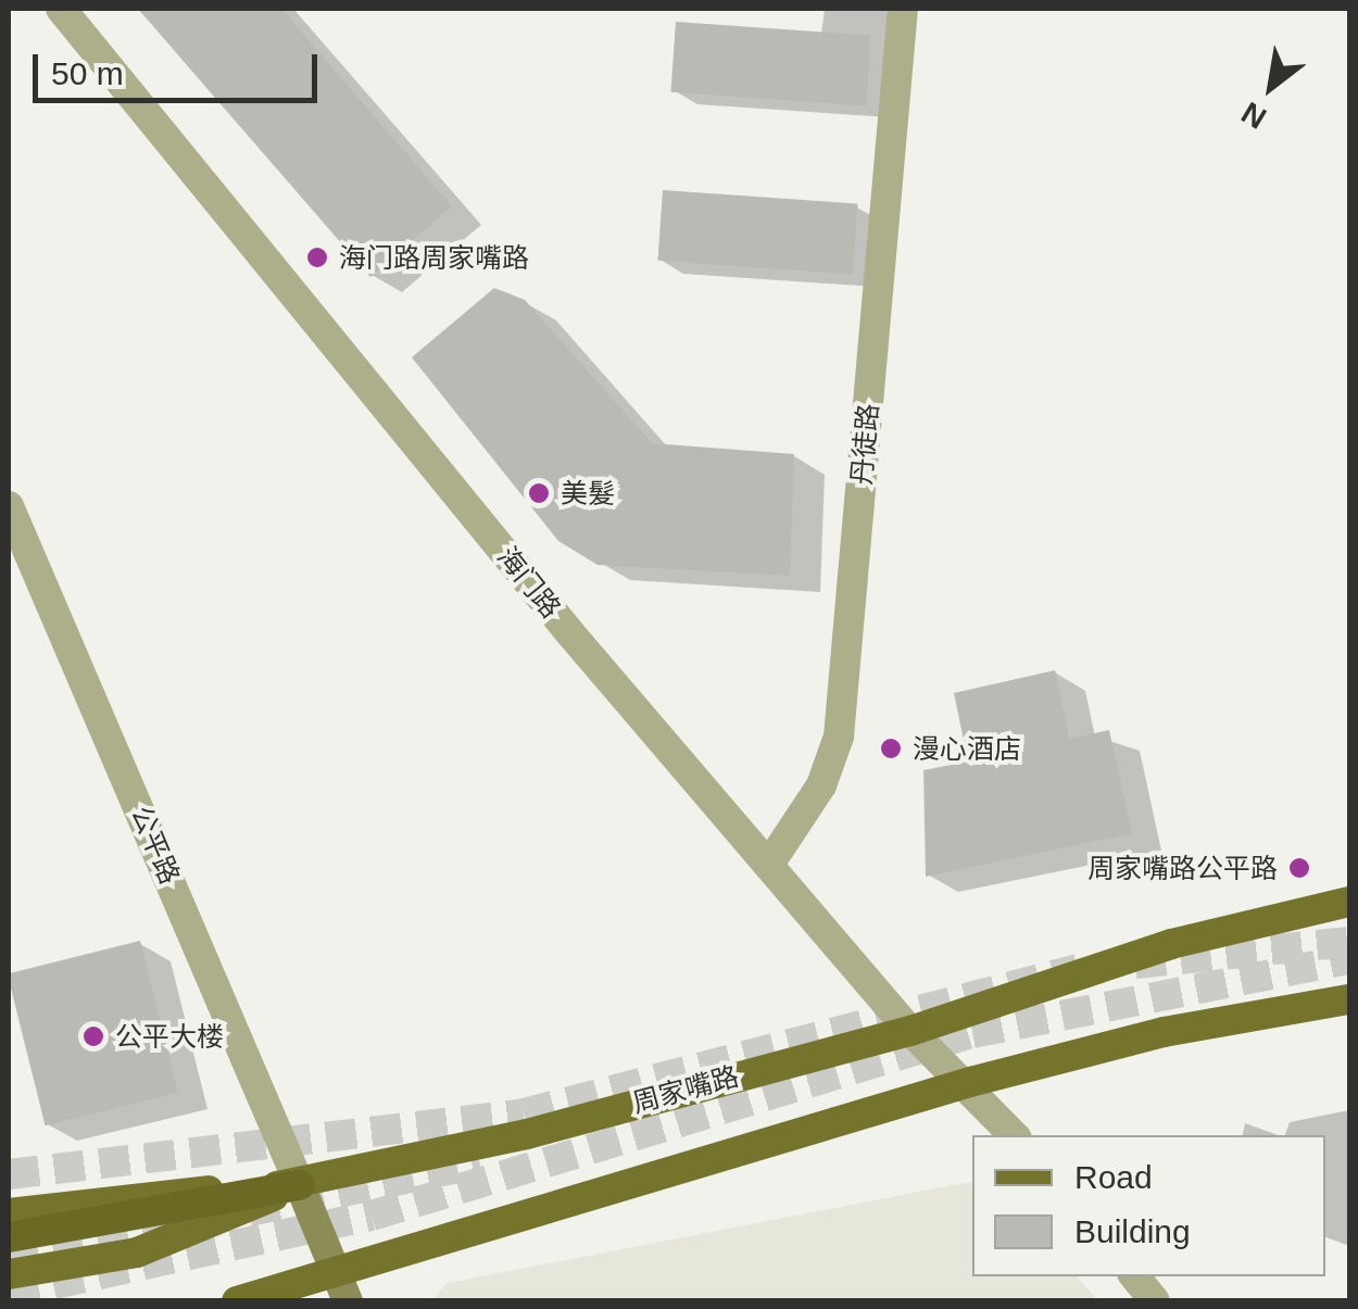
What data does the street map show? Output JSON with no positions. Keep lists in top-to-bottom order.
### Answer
{
  "streets": {
    "main road": ["周家嘴路"],
    "street": ["丹徒路", "海门路", "公平路"]
  },
  "crossings": [
    ["丹徒路", "海门路"],
    ["海门路", "周家嘴路"],
    ["公平路", "周家嘴路"]
  ],
  "places": [
    "海门路周家嘴路",
    "美髮",
    "漫心酒店",
    "周家嘴路公平路",
    "公平大楼"
  ],
  "legend": ["Road", "Building"],
  "scale_bar": "50 m",
  "north": "bottom left"
}
